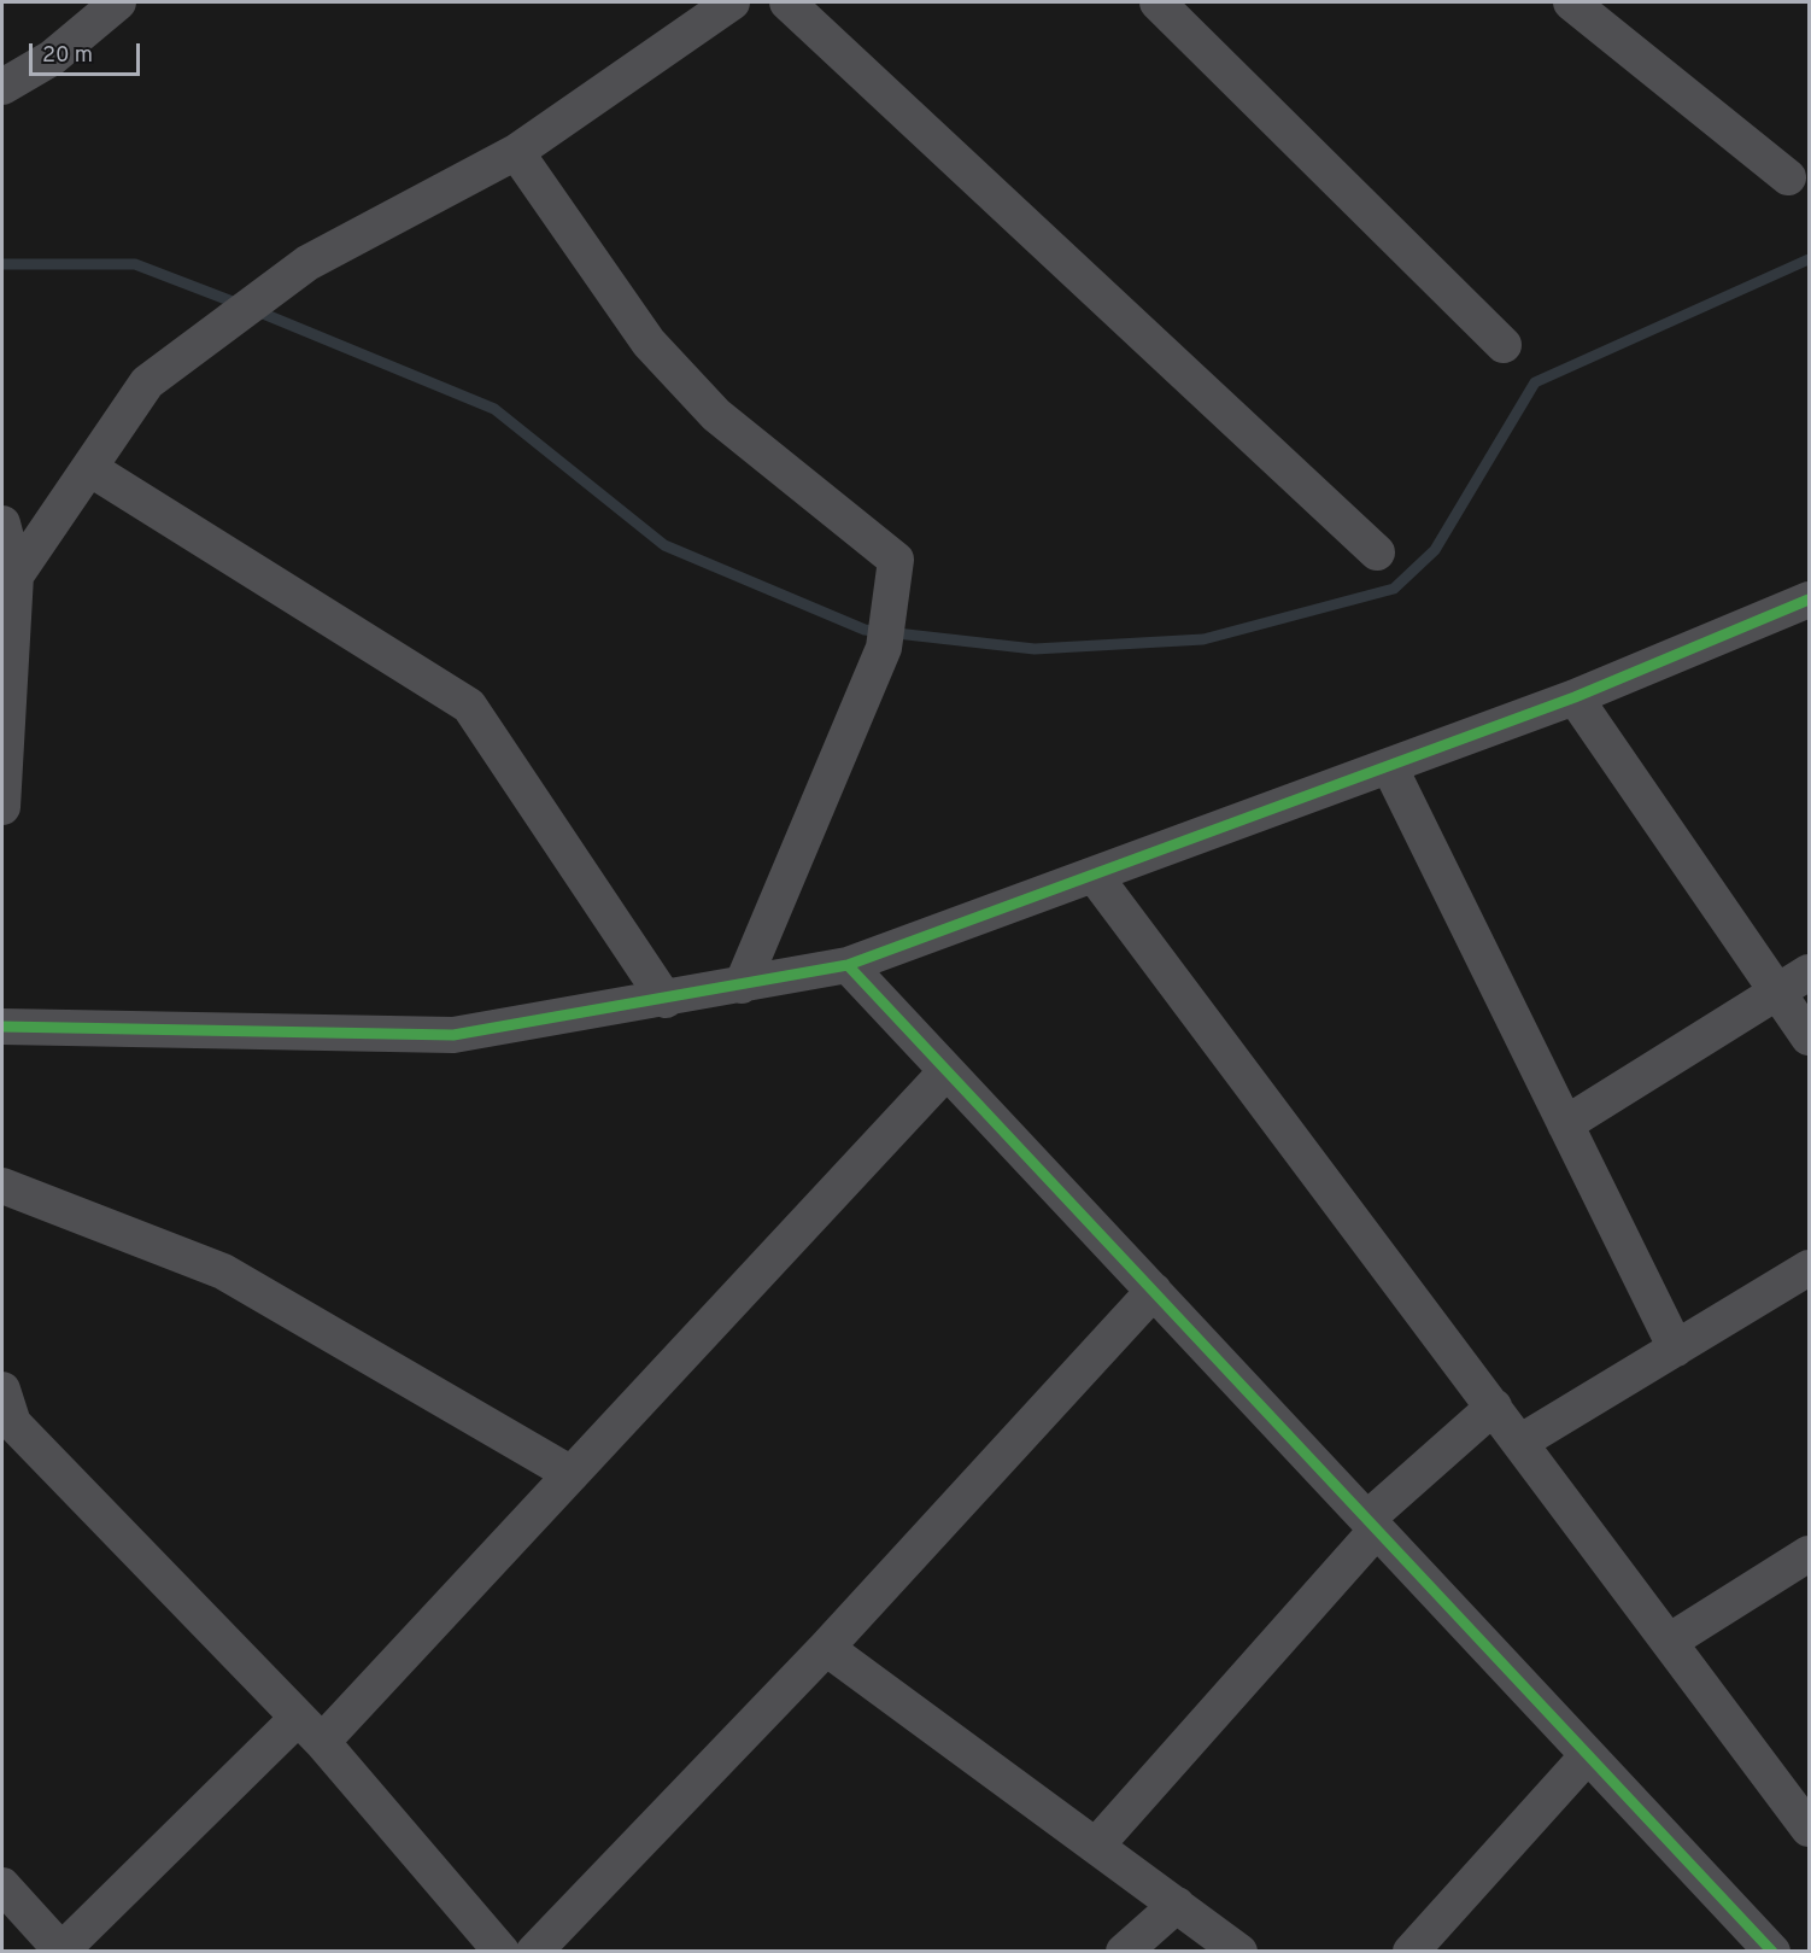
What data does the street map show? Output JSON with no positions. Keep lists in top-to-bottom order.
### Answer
{
  "scale_bar": "20 m"
}
